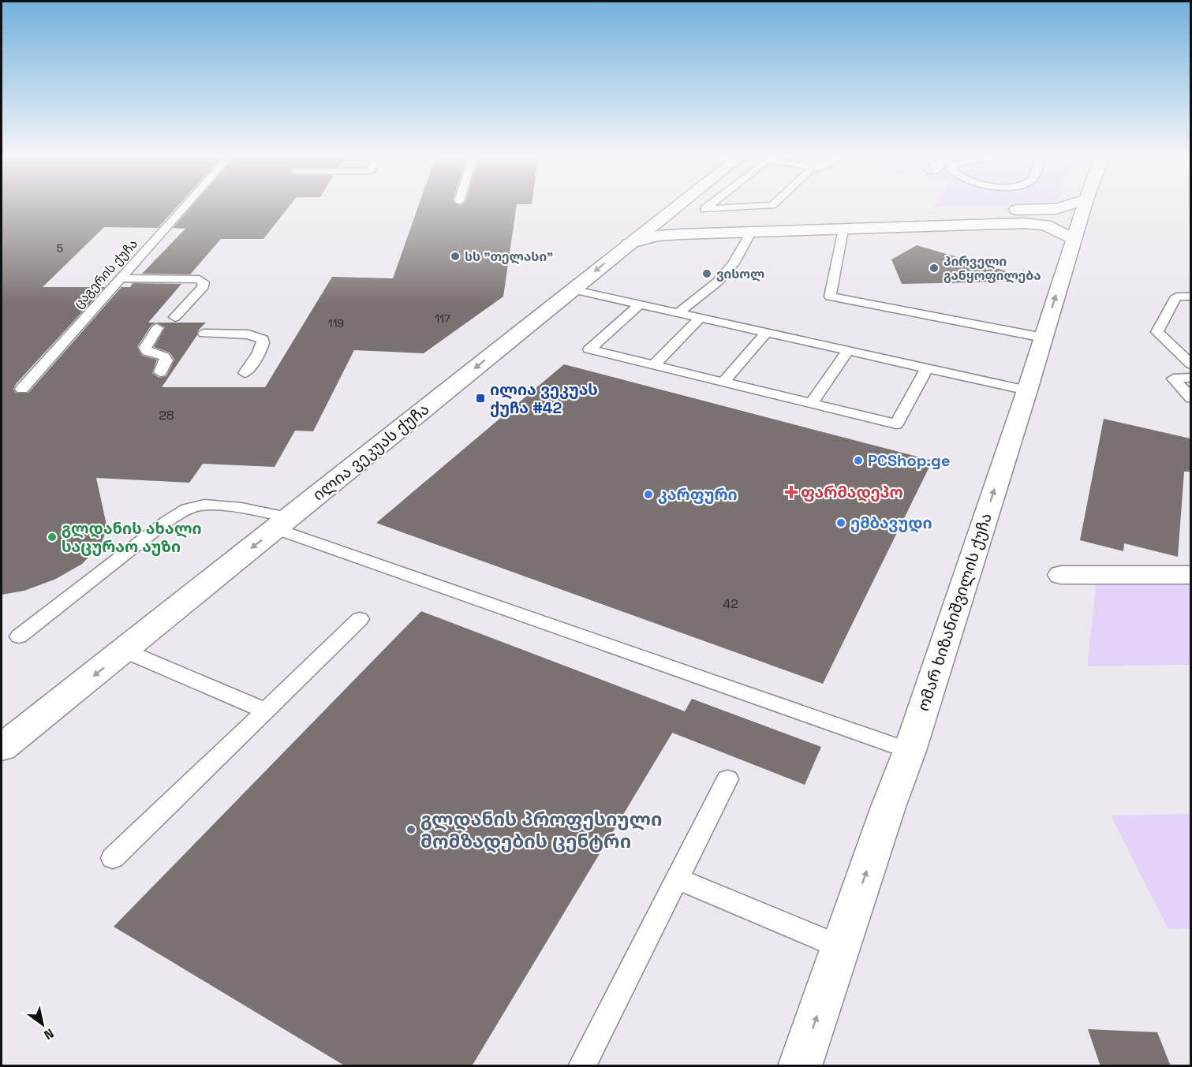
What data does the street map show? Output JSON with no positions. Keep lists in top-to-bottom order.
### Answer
{
  "streets": {
    "main road": ["ილია ვეკუას ქუჩა", "ომარ ხიზანიშვილის ქუჩა"],
    "lane": ["ცაგერის ქუჩა"]
  },
  "one_way": ["ილია ვეკუას ქუჩა", "ომარ ხიზანიშვილის ქუჩა"],
  "places": {
    "other": [
      "სს \"თელასი\"",
      "პირველი განყოფილება",
      "ვისოლ",
      "PCShop.ge",
      "კარფური",
      "ემბავუდი",
      "გლდანის ახალი საცურაო აუზი",
      "გლდანის პროფესიული მომზადების ცენტრი"
    ],
    "transit": ["ილია ვეკუას ქუჩა #42"],
    "health": ["ფარმადეპო"]
  },
  "house_numbers": [
    "5",
    "117",
    "119",
    "28",
    "42"
  ],
  "north": "bottom right"
}
